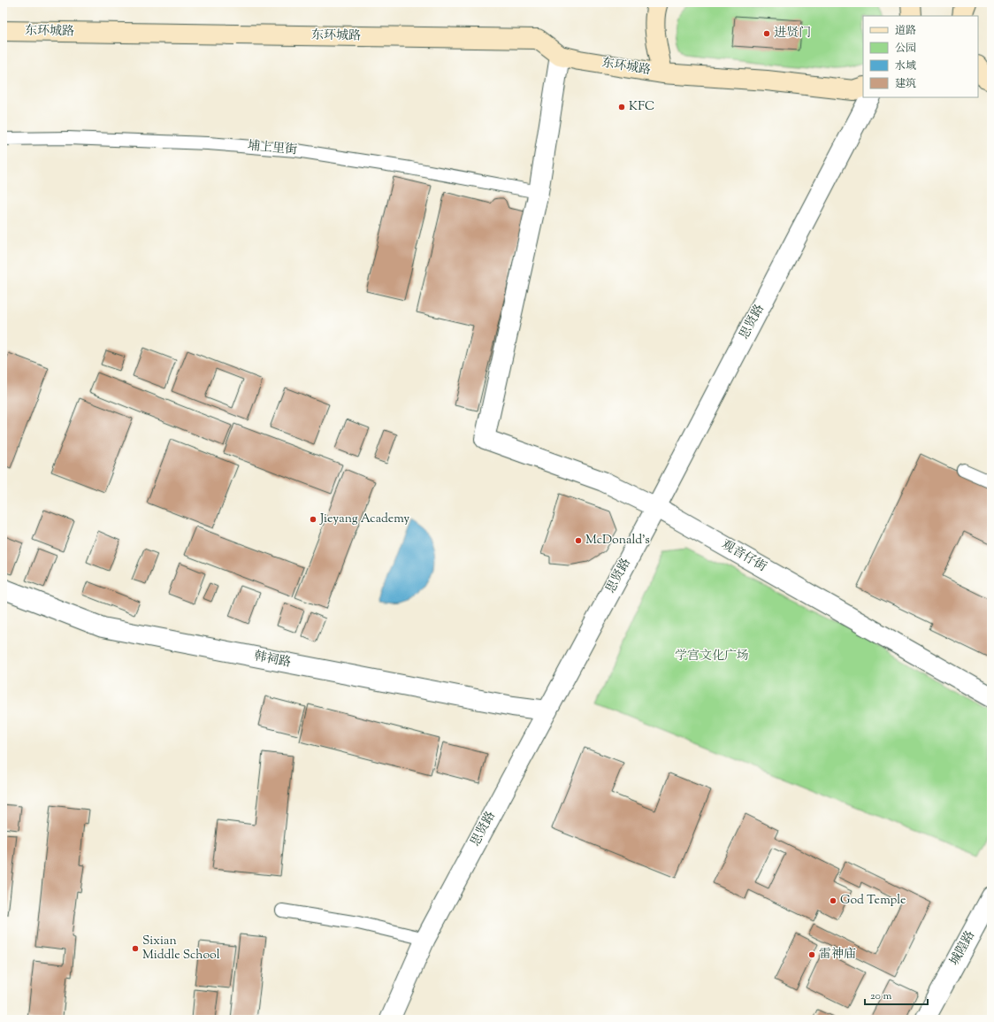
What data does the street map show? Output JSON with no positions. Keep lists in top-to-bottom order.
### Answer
{
  "streets": {
    "main road": ["东环城路"],
    "street": [
      "思贤路",
      "观音仔街",
      "韩祠路",
      "城隍路"
    ],
    "lane": ["埔上里街"]
  },
  "crossings": [
    ["埔上里街", "观音仔街"],
    ["思贤路", "观音仔街"],
    ["思贤路", "韩祠路"]
  ],
  "parks": ["学宫文化广场"],
  "places": [
    "进贤门",
    "KFC",
    "Jieyang Academy",
    "McDonald's",
    "God Temple",
    "Sixian Middle School",
    "雷神庙"
  ],
  "legend": [
    "道路",
    "公园",
    "水域",
    "建筑"
  ],
  "scale_bar": "20 m"
}
